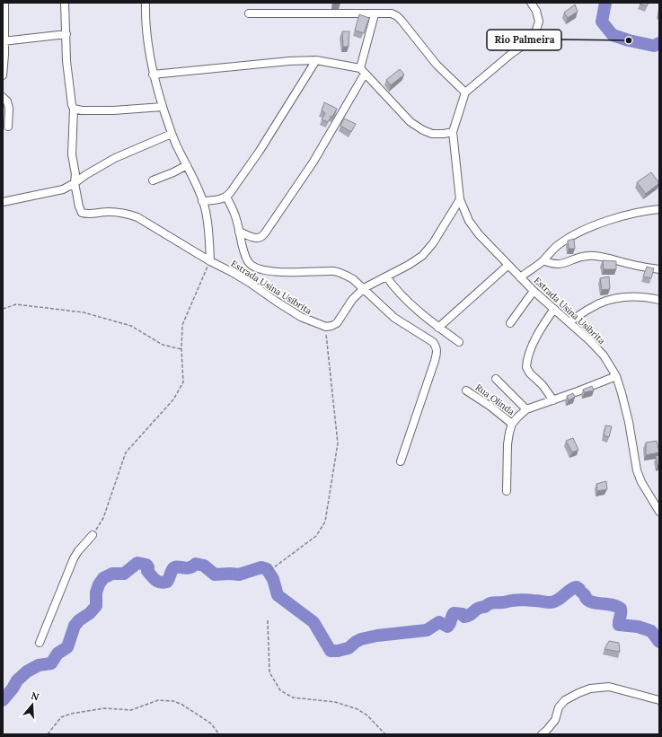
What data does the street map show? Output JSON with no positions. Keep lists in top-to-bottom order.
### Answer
{
  "streets": {
    "street": ["Estrada Usina Usibrita", "Rua Olinda"]
  },
  "places": ["Rio Palmeira"],
  "north": "top"
}
